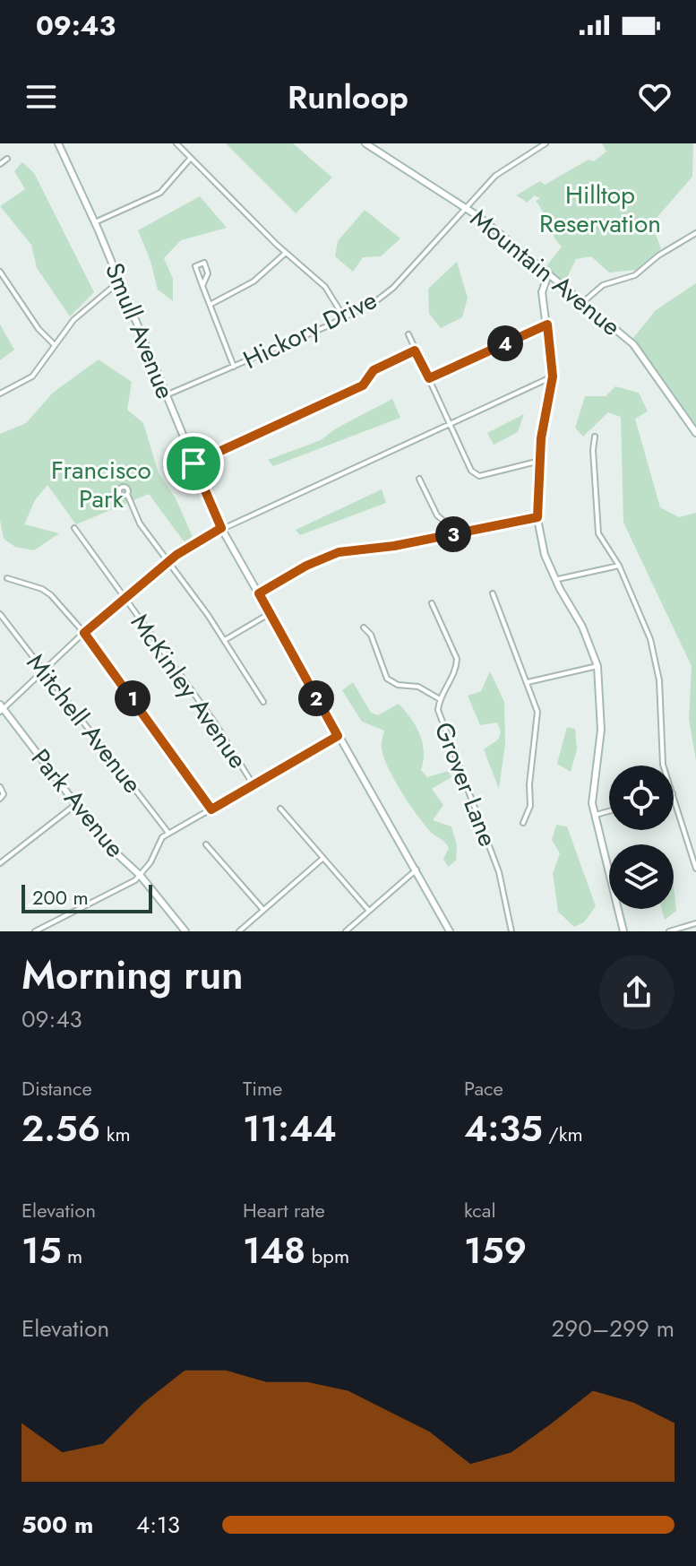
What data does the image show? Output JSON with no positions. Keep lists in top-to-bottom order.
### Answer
{
  "streets": {
    "street": [
      "Mountain Avenue",
      "Hickory Drive",
      "Smull Avenue",
      "McKinley Avenue",
      "Mitchell Avenue",
      "Grover Lane",
      "Park Avenue"
    ]
  },
  "crossings": [
    ["Mountain Avenue", "Hickory Drive"],
    ["Hickory Drive", "Smull Avenue"]
  ],
  "parks": ["Hilltop Reservation", "Francisco Park"],
  "scale_bar": "200 m",
  "page": {
    "status": "09:43",
    "header": "Runloop",
    "pins": [
      "4",
      "3",
      "1",
      "2"
    ],
    "scale": "200 m",
    "heading": ["Morning run", "09:43"],
    "stats": [
      ["Distance", "2.56 km"],
      ["Time", "11:44"],
      ["Pace", "4:35 /km"],
      ["Elevation", "15 m"],
      ["Heart rate", "148 bpm"],
      ["kcal", "159"]
    ],
    "chart": ["Elevation", "290–299 m"],
    "list": [
      {
        "name": "500 m",
        "note": "4:13"
      }
    ]
  }
}
